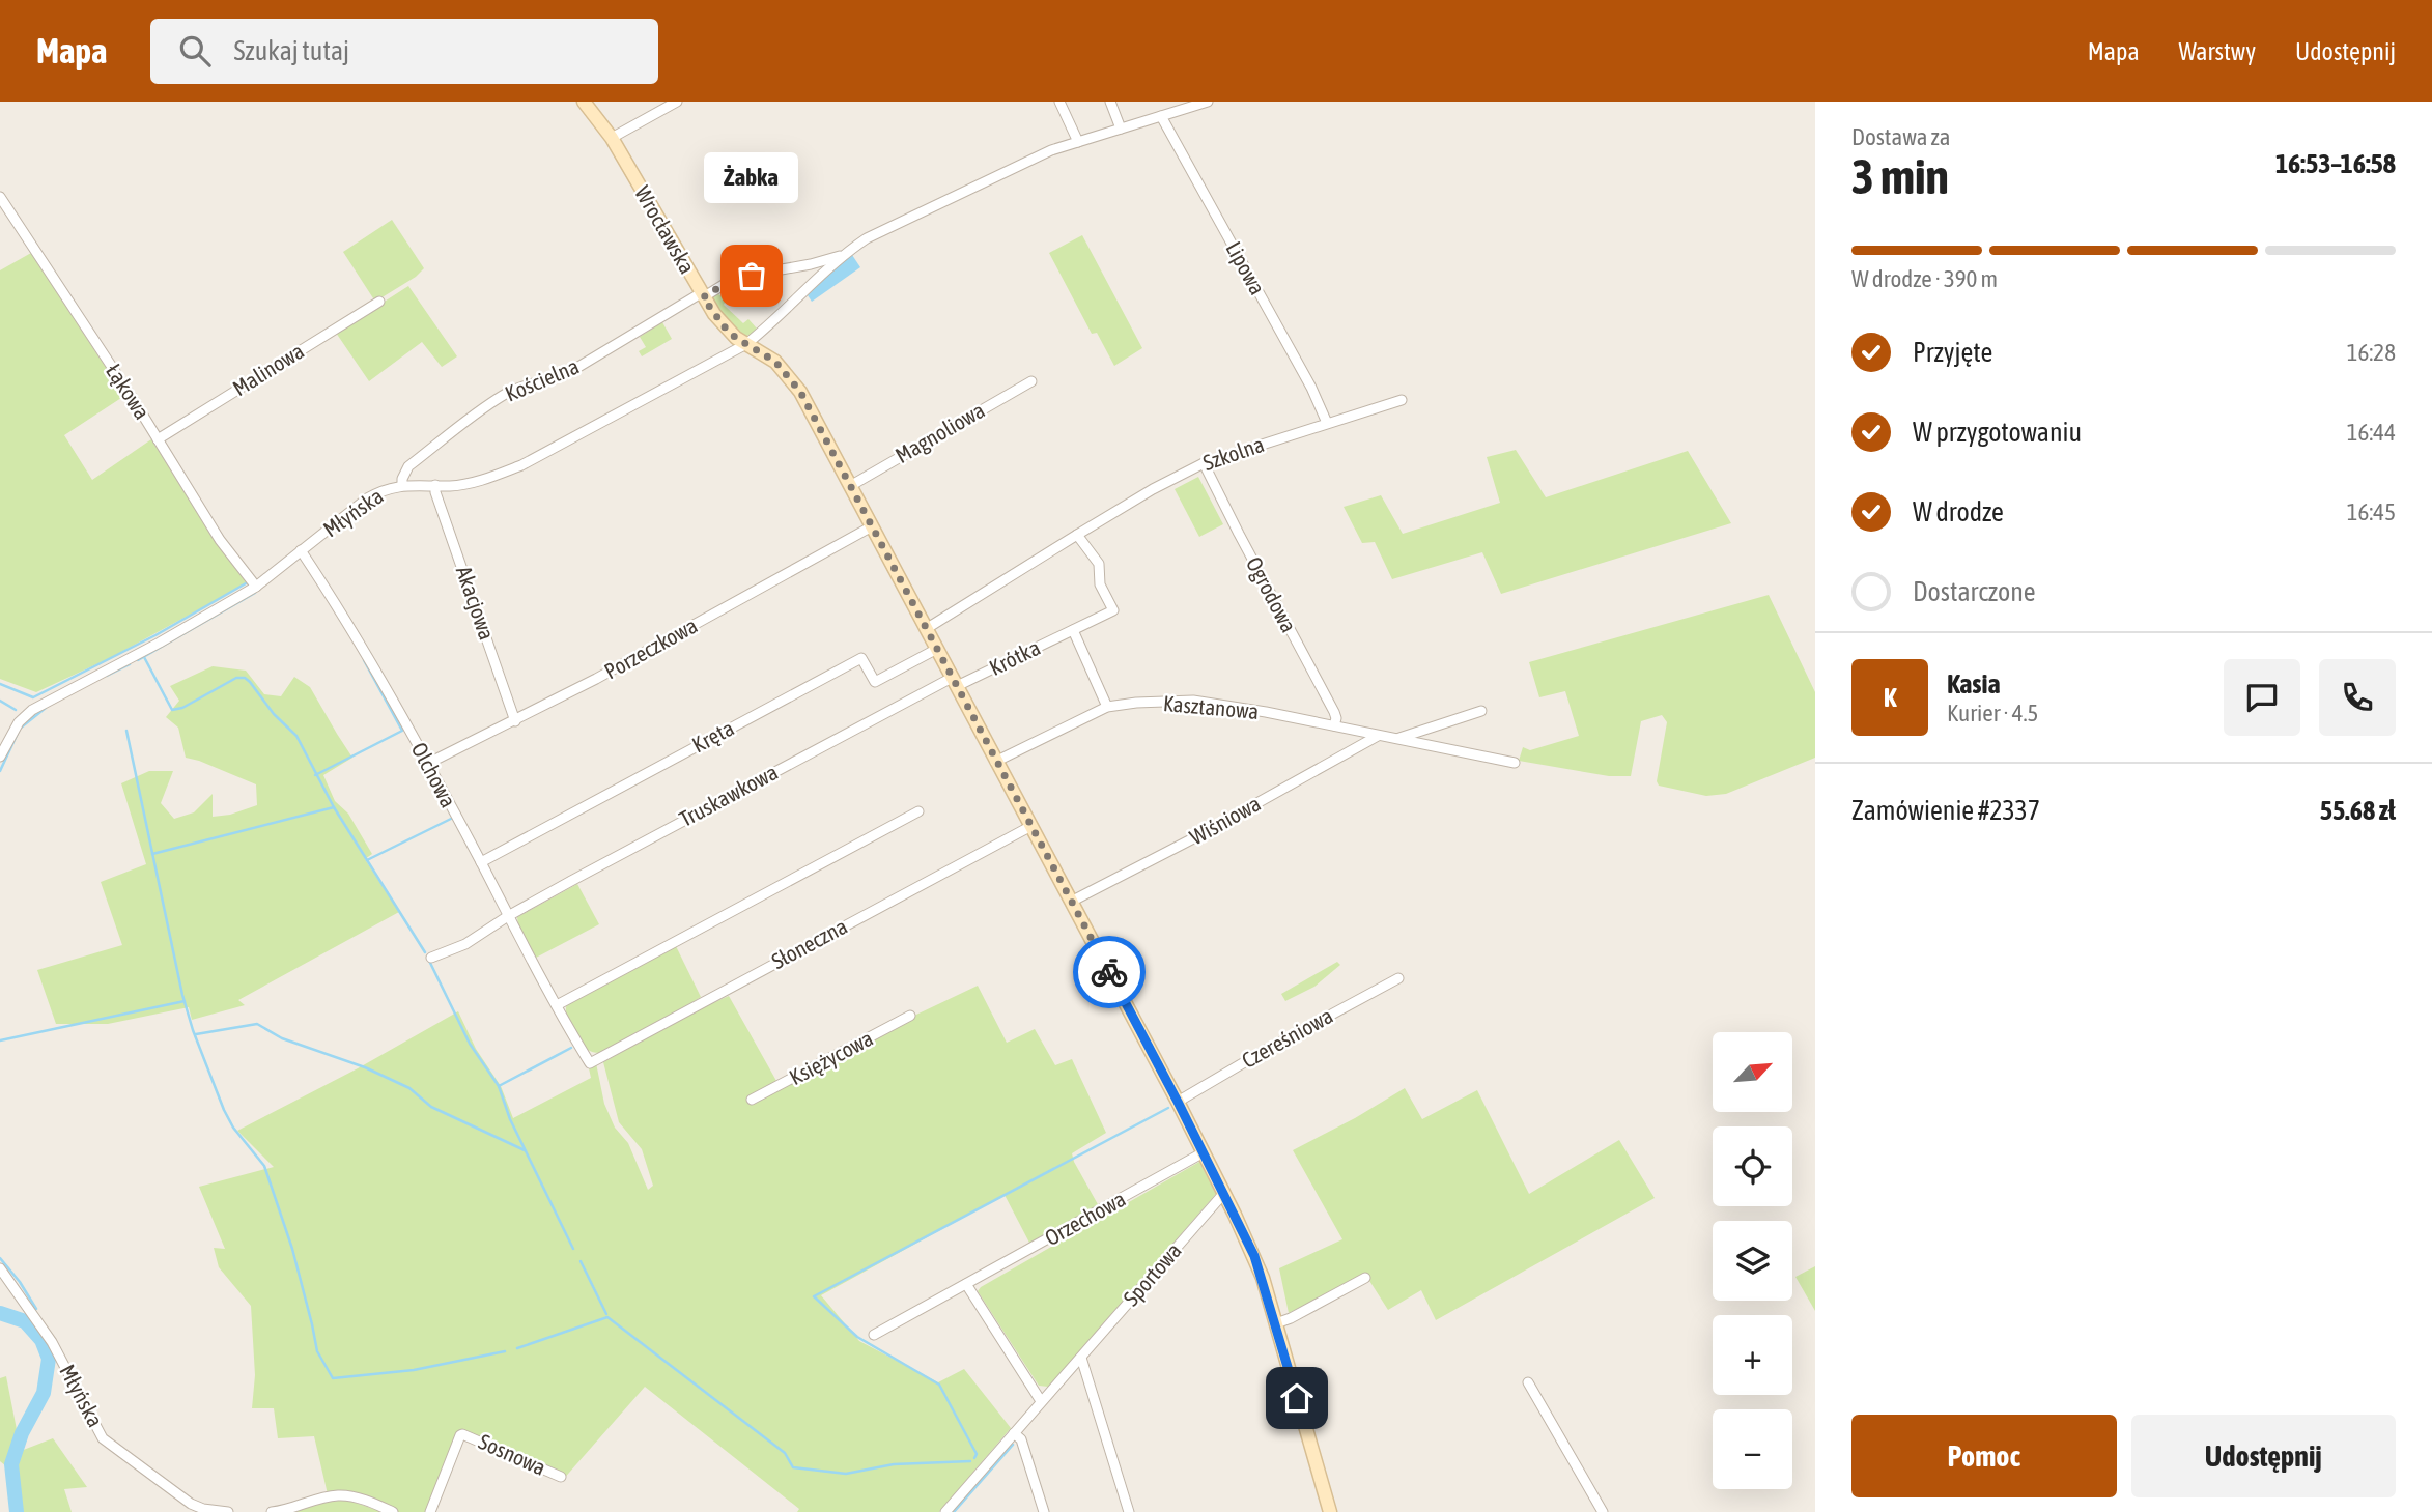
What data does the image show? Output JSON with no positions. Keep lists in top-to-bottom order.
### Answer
{
  "streets": {
    "street": [
      "Wrocławska",
      "Lipowa",
      "Malinowa",
      "Kościelna",
      "Łąkowa",
      "Magnoliowa",
      "Szkolna",
      "Młyńska",
      "Ogrodowa",
      "Akacjowa",
      "Porzeczkowa",
      "Krótka",
      "Kasztanowa",
      "Kręta",
      "Olchowa",
      "Truskawkowa",
      "Wiśniowa",
      "Słoneczna",
      "Czereśniowa",
      "Księżycowa",
      "Orzechowa",
      "Sportowa",
      "Sosnowa"
    ]
  },
  "crossings": [
    ["Wrocławska", "Kościelna"],
    ["Wrocławska", "Magnoliowa"],
    ["Wrocławska", "Szkolna"],
    ["Wrocławska", "Młyńska"],
    ["Wrocławska", "Porzeczkowa"],
    ["Wrocławska", "Krótka"],
    ["Wrocławska", "Kasztanowa"],
    ["Wrocławska", "Kręta"],
    ["Wrocławska", "Truskawkowa"],
    ["Wrocławska", "Wiśniowa"],
    ["Wrocławska", "Słoneczna"],
    ["Wrocławska", "Czereśniowa"],
    ["Wrocławska", "Orzechowa"],
    ["Wrocławska", "Sportowa"],
    ["Lipowa", "Szkolna"],
    ["Malinowa", "Łąkowa"],
    ["Kościelna", "Młyńska"],
    ["Łąkowa", "Młyńska"],
    ["Szkolna", "Ogrodowa"],
    ["Szkolna", "Krótka"],
    ["Młyńska", "Akacjowa"],
    ["Młyńska", "Olchowa"],
    ["Ogrodowa", "Kasztanowa"],
    ["Akacjowa", "Porzeczkowa"],
    ["Porzeczkowa", "Olchowa"],
    ["Krótka", "Truskawkowa"],
    ["Kasztanowa", "Wiśniowa"],
    ["Kręta", "Olchowa"],
    ["Olchowa", "Truskawkowa"],
    ["Olchowa", "Słoneczna"]
  ],
  "places": ["Żabka"],
  "north": "top right",
  "page": {
    "header": "Mapa",
    "search": "Szukaj tutaj",
    "nav": ["Mapa", "Warstwy", "Udostępnij"],
    "heading": ["3 min", "Dostawa za", "16:53–16:58"],
    "panel": [
      "Kasia",
      "Kurier · 4.5",
      "Zamówienie #2337",
      "55.68 zł"
    ],
    "bubble": "Żabka",
    "bar": "W drodze · 390 m",
    "list": [
      ["Przyjęte", "16:28"],
      ["W przygotowaniu", "16:44"],
      ["W drodze", "16:45"],
      "Dostarczone"
    ],
    "round": "K",
    "map_buttons": ["+", "−"],
    "buttons": ["Pomoc", "Udostępnij"]
  }
}
